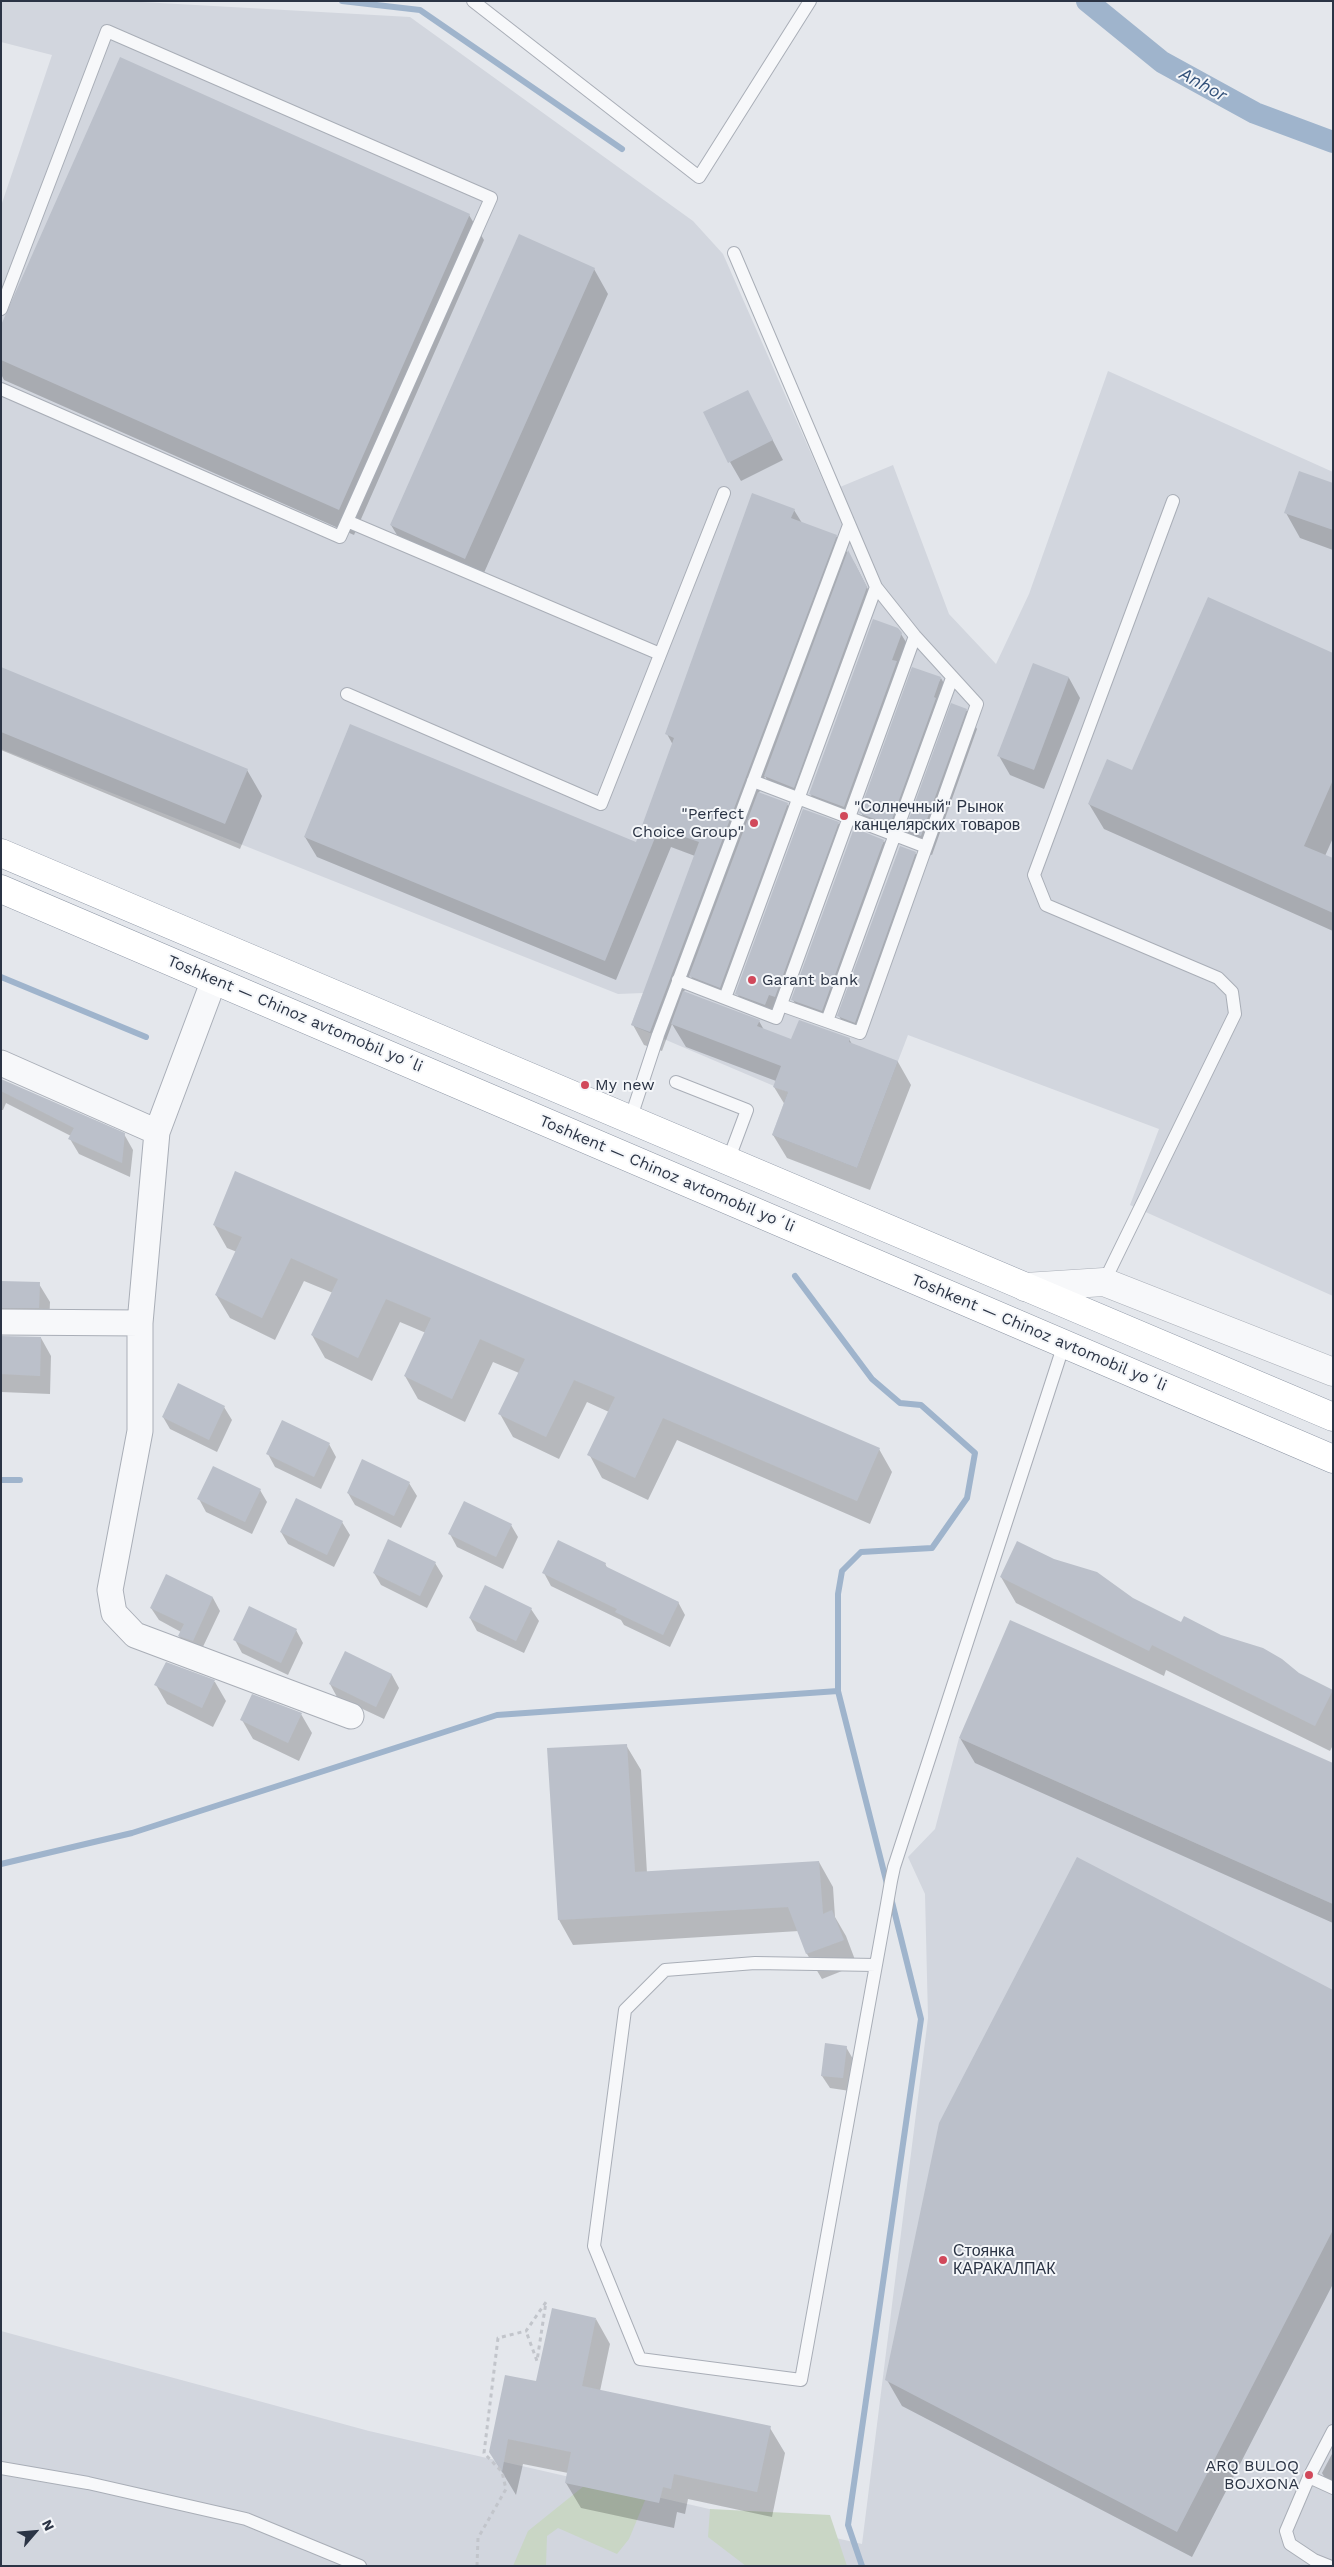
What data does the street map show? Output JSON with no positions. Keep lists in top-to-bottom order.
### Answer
{
  "streets": {
    "highway": ["Toshkent — Chinoz avtomobil yoʻli"]
  },
  "water": ["Anhor"],
  "places": [
    "\"Солнечный\" Рынок канцелярских товаров",
    "\"Perfect Choice Group\"",
    "Garant bank",
    "My new",
    "Стоянка КАРАКАЛПАК",
    "ARQ BULOQ BOJXONA"
  ],
  "north": "top right"
}
